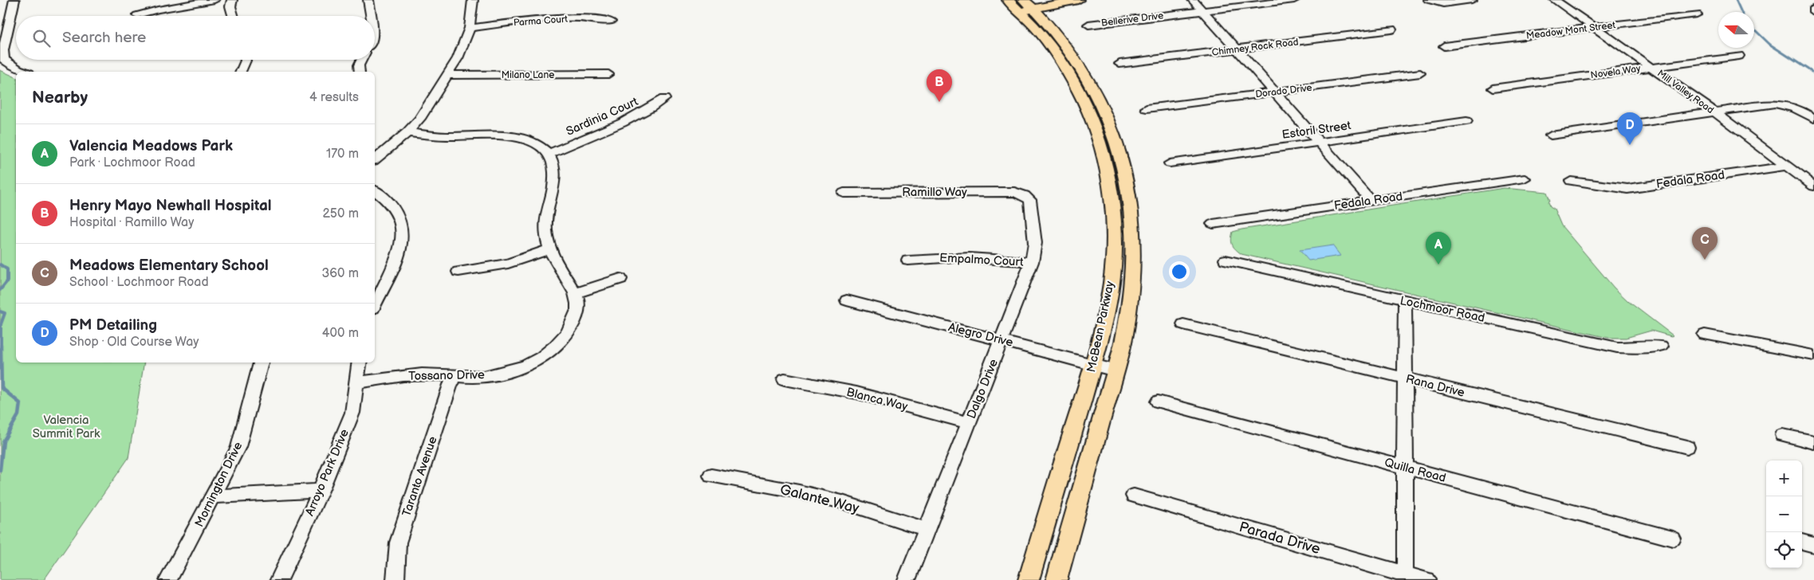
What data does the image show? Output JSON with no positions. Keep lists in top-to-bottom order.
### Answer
{
  "streets": {
    "main road": ["McBean Parkway"],
    "street": [
      "Bellerive Drive",
      "Parma Court",
      "Meadow Mont Street",
      "Chimney Rock Road",
      "Novela Way",
      "Milano Lane",
      "Dorado Drive",
      "Mill Valley Road",
      "Sardinia Court",
      "Estoril Street",
      "Fedala Road",
      "Ramillo Way",
      "Empalmo Court",
      "Lochmoor Road",
      "Alegro Drive",
      "Tossano Drive",
      "Rana Drive",
      "Dalgo Drive",
      "Blanca Way",
      "Quilla Road",
      "Arroyo Park Drive",
      "Taranto Avenue",
      "Mornington Drive",
      "Galante Way",
      "Parada Drive"
    ]
  },
  "crossings": [
    ["Meadow Mont Street", "Mill Valley Road"],
    ["Novela Way", "Mill Valley Road"],
    ["Mill Valley Road", "Fedala Road"],
    ["Ramillo Way", "Dalgo Drive"],
    ["Empalmo Court", "Dalgo Drive"],
    ["McBean Parkway", "Alegro Drive"],
    ["Alegro Drive", "Dalgo Drive"],
    ["Tossano Drive", "Arroyo Park Drive"],
    ["Tossano Drive", "Taranto Avenue"],
    ["Dalgo Drive", "Blanca Way"],
    ["Dalgo Drive", "Galante Way"]
  ],
  "parks": ["Valencia Summit Park"],
  "north": "left",
  "page": {
    "search": "Search here",
    "pins": [
      "B",
      "D",
      "C",
      "A"
    ],
    "heading": ["Nearby", "4 results"],
    "list": [
      {
        "mark": "A",
        "name": "Valencia Meadows Park",
        "note": "Park · Lochmoor Road",
        "value": "170 m"
      },
      {
        "mark": "B",
        "name": "Henry Mayo Newhall Hospital",
        "note": "Hospital · Ramillo Way",
        "value": "250 m"
      },
      {
        "mark": "C",
        "name": "Meadows Elementary School",
        "note": "School · Lochmoor Road",
        "value": "360 m"
      },
      {
        "mark": "D",
        "name": "PM Detailing",
        "note": "Shop · Old Course Way",
        "value": "400 m"
      }
    ],
    "map_buttons": ["+", "−"]
  }
}
